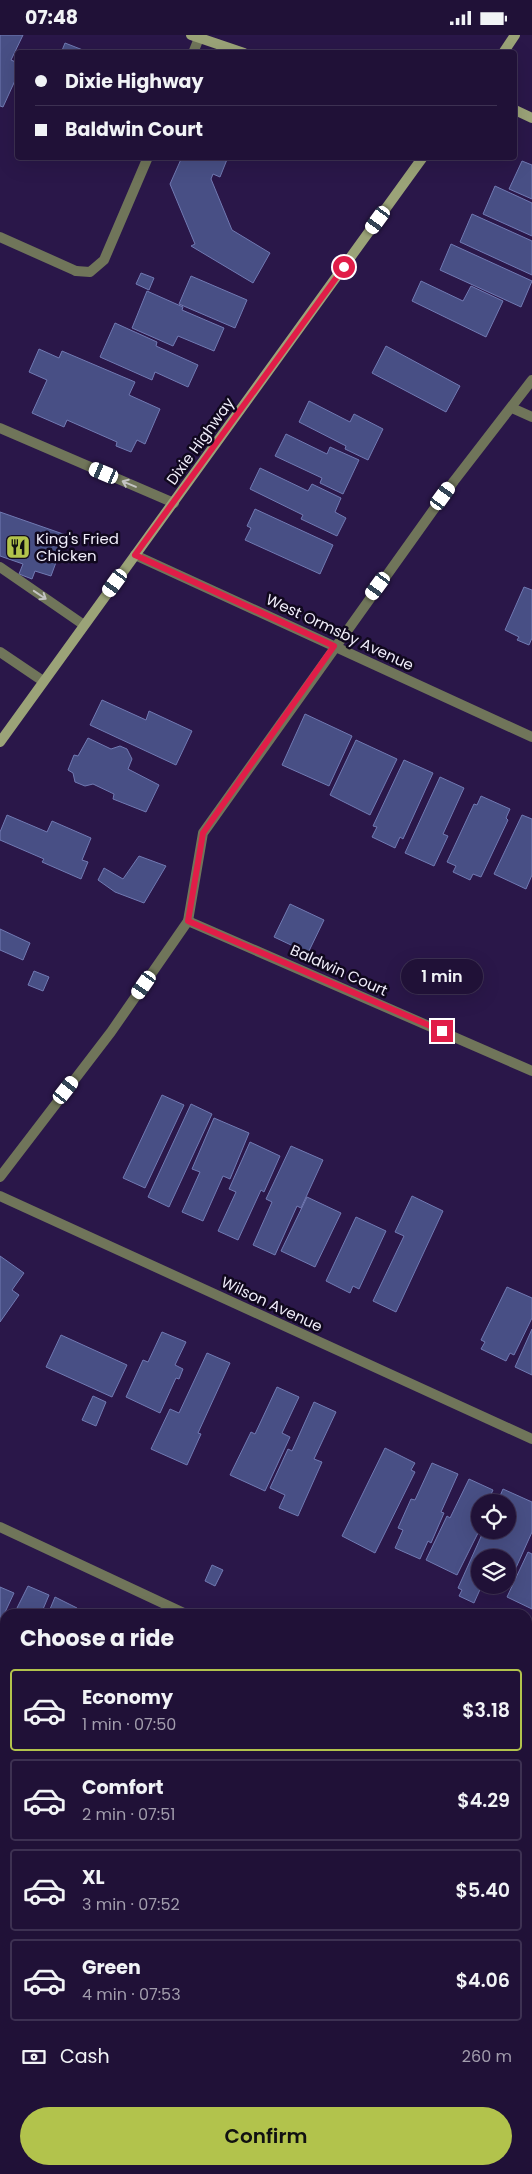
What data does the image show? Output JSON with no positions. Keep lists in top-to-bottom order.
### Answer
{
  "streets": {
    "street": [
      "Dixie Highway",
      "West Ormsby Avenue",
      "Baldwin Court",
      "Wilson Avenue"
    ]
  },
  "crossings": [
    ["Dixie Highway", "West Ormsby Avenue"]
  ],
  "places": {
    "restaurant": ["King's Fried Chicken"]
  },
  "page": {
    "status": "07:48",
    "banner": ["Dixie Highway", "Baldwin Court"],
    "bubble": "1 min",
    "heading": "Choose a ride",
    "list": [
      {
        "name": "Economy",
        "note": "1 min · 07:50",
        "value": "$3.18"
      },
      {
        "name": "Comfort",
        "note": "2 min · 07:51",
        "value": "$4.29"
      },
      {
        "name": "XL",
        "note": "3 min · 07:52",
        "value": "$5.40"
      },
      {
        "name": "Green",
        "note": "4 min · 07:53",
        "value": "$4.06"
      }
    ],
    "pay": ["Cash", "260 m"],
    "buttons": "Confirm"
  }
}
